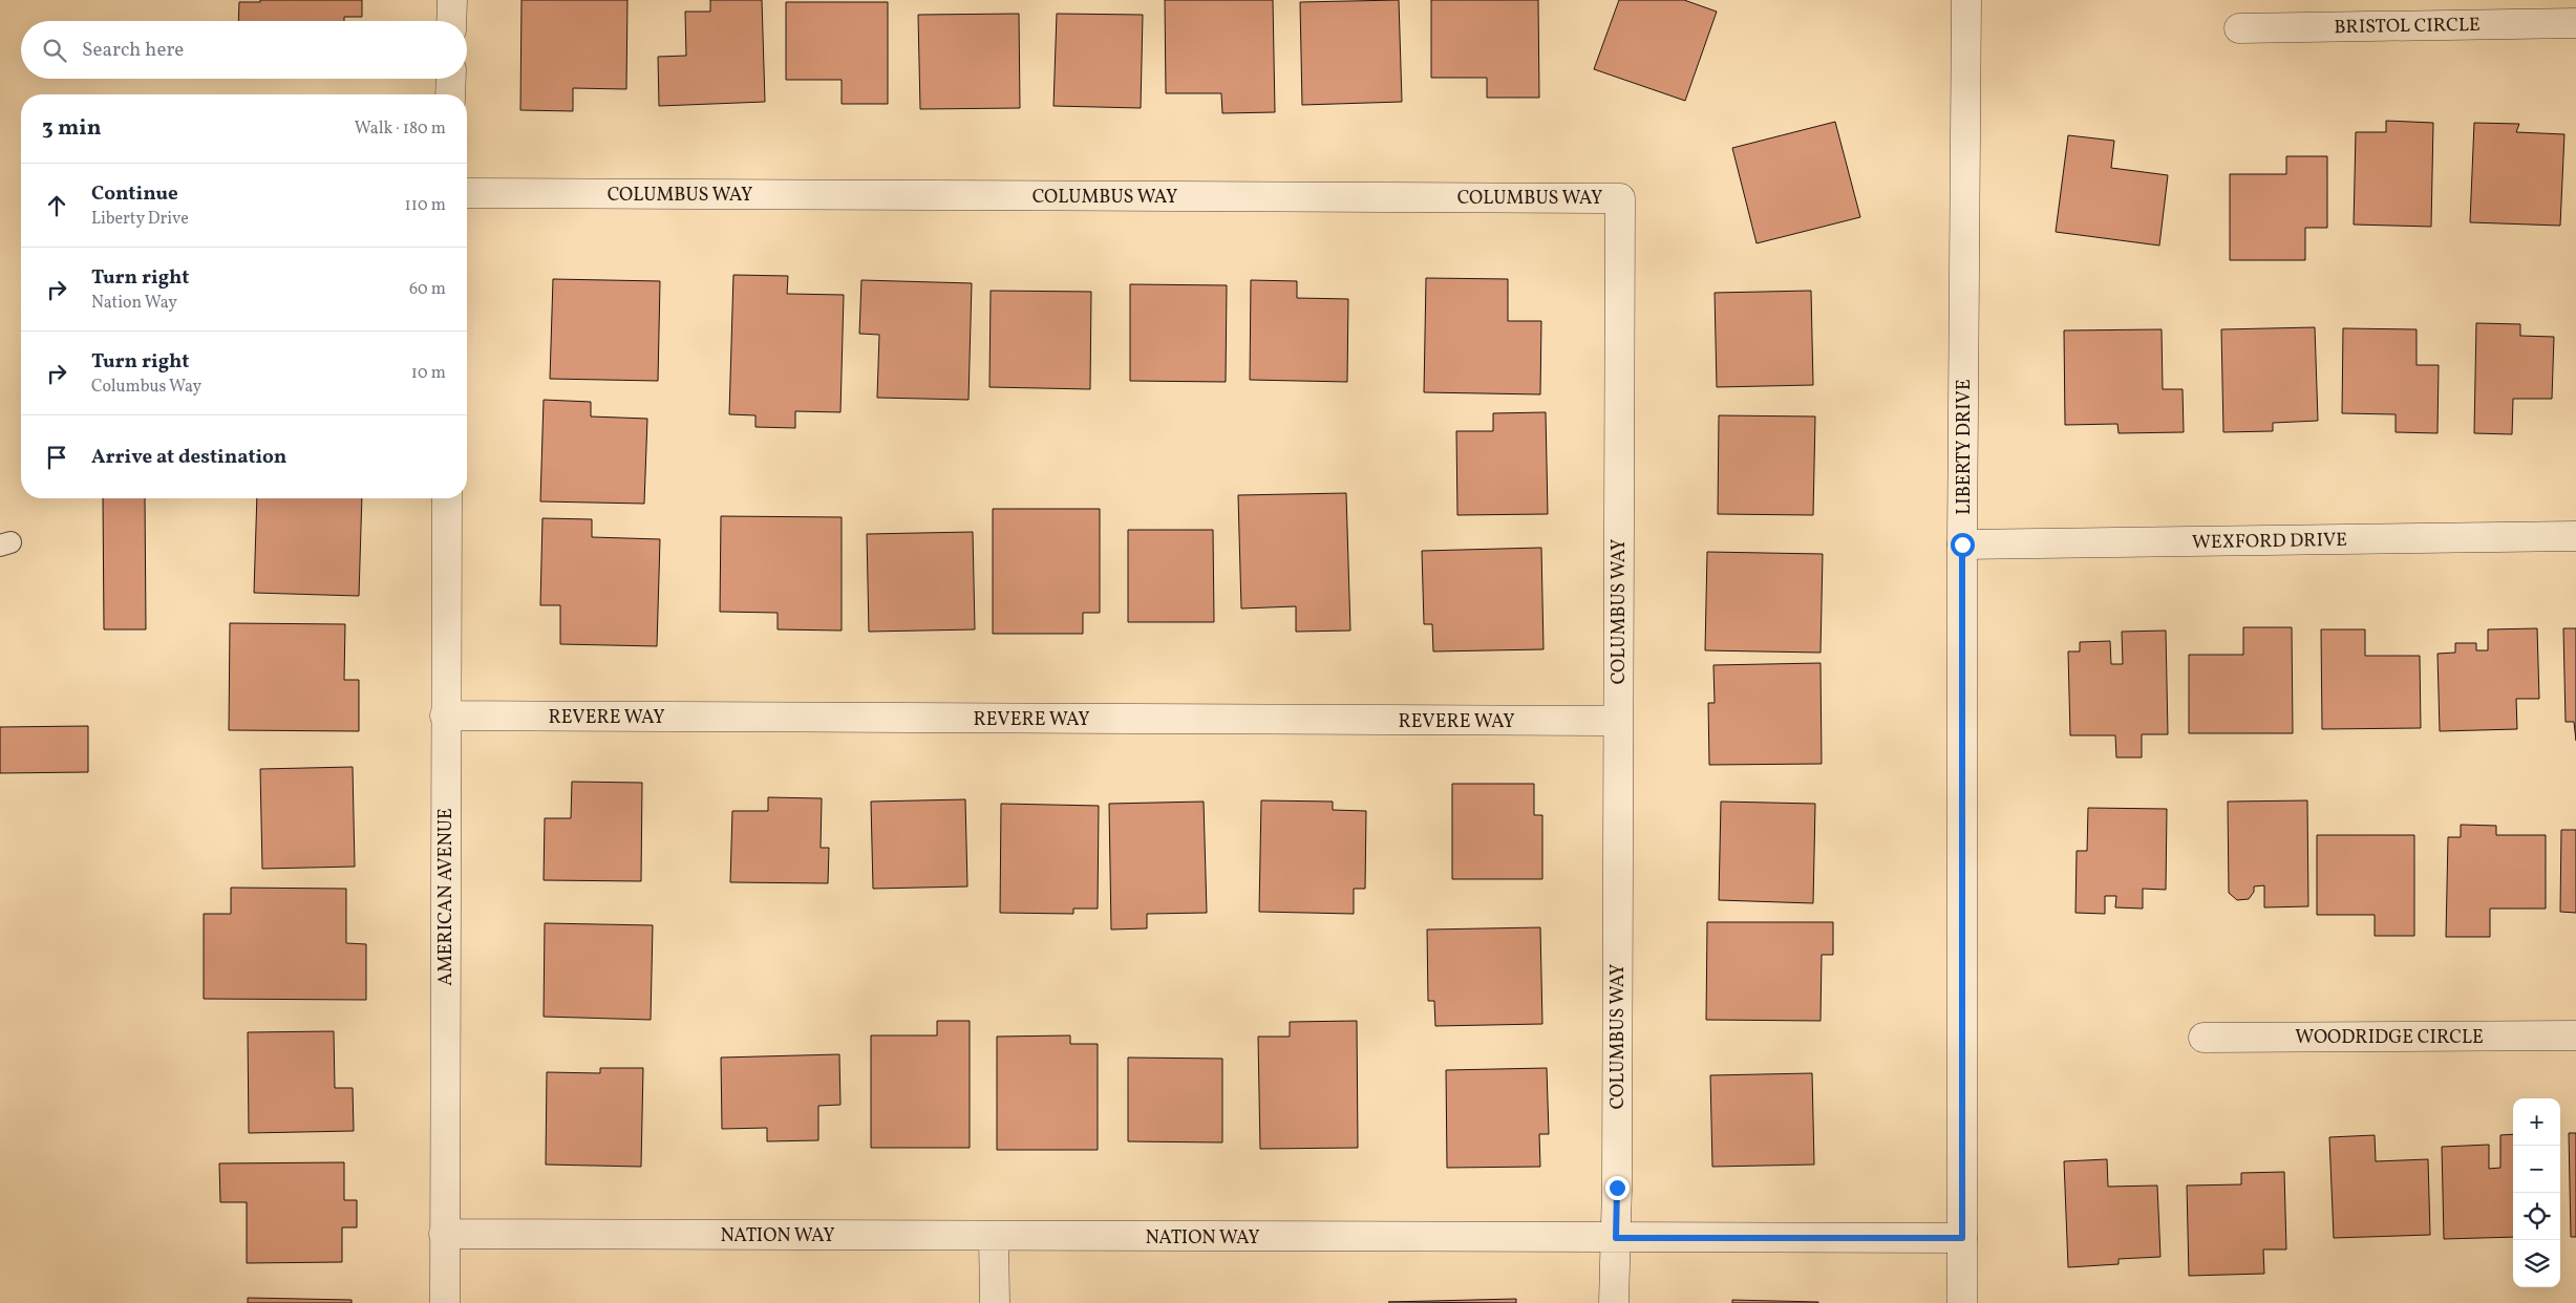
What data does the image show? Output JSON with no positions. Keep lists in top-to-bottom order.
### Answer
{
  "streets": {
    "street": [
      "BRISTOL CIRCLE",
      "COLUMBUS WAY",
      "LIBERTY DRIVE",
      "WEXFORD DRIVE",
      "REVERE WAY",
      "AMERICAN AVENUE",
      "WOODRIDGE CIRCLE",
      "NATION WAY"
    ]
  },
  "crossings": [
    ["COLUMBUS WAY", "REVERE WAY"],
    ["COLUMBUS WAY", "NATION WAY"],
    ["LIBERTY DRIVE", "WEXFORD DRIVE"],
    ["LIBERTY DRIVE", "NATION WAY"],
    ["REVERE WAY", "AMERICAN AVENUE"],
    ["AMERICAN AVENUE", "NATION WAY"]
  ],
  "page": {
    "search": "Search here",
    "heading": ["3 min", "Walk · 180 m"],
    "list": [
      ["Continue", "Liberty Drive", "110 m"],
      ["Turn right", "Nation Way", "60 m"],
      ["Turn right", "Columbus Way", "10 m"],
      "Arrive at destination"
    ],
    "map_buttons": ["+", "−"]
  }
}
